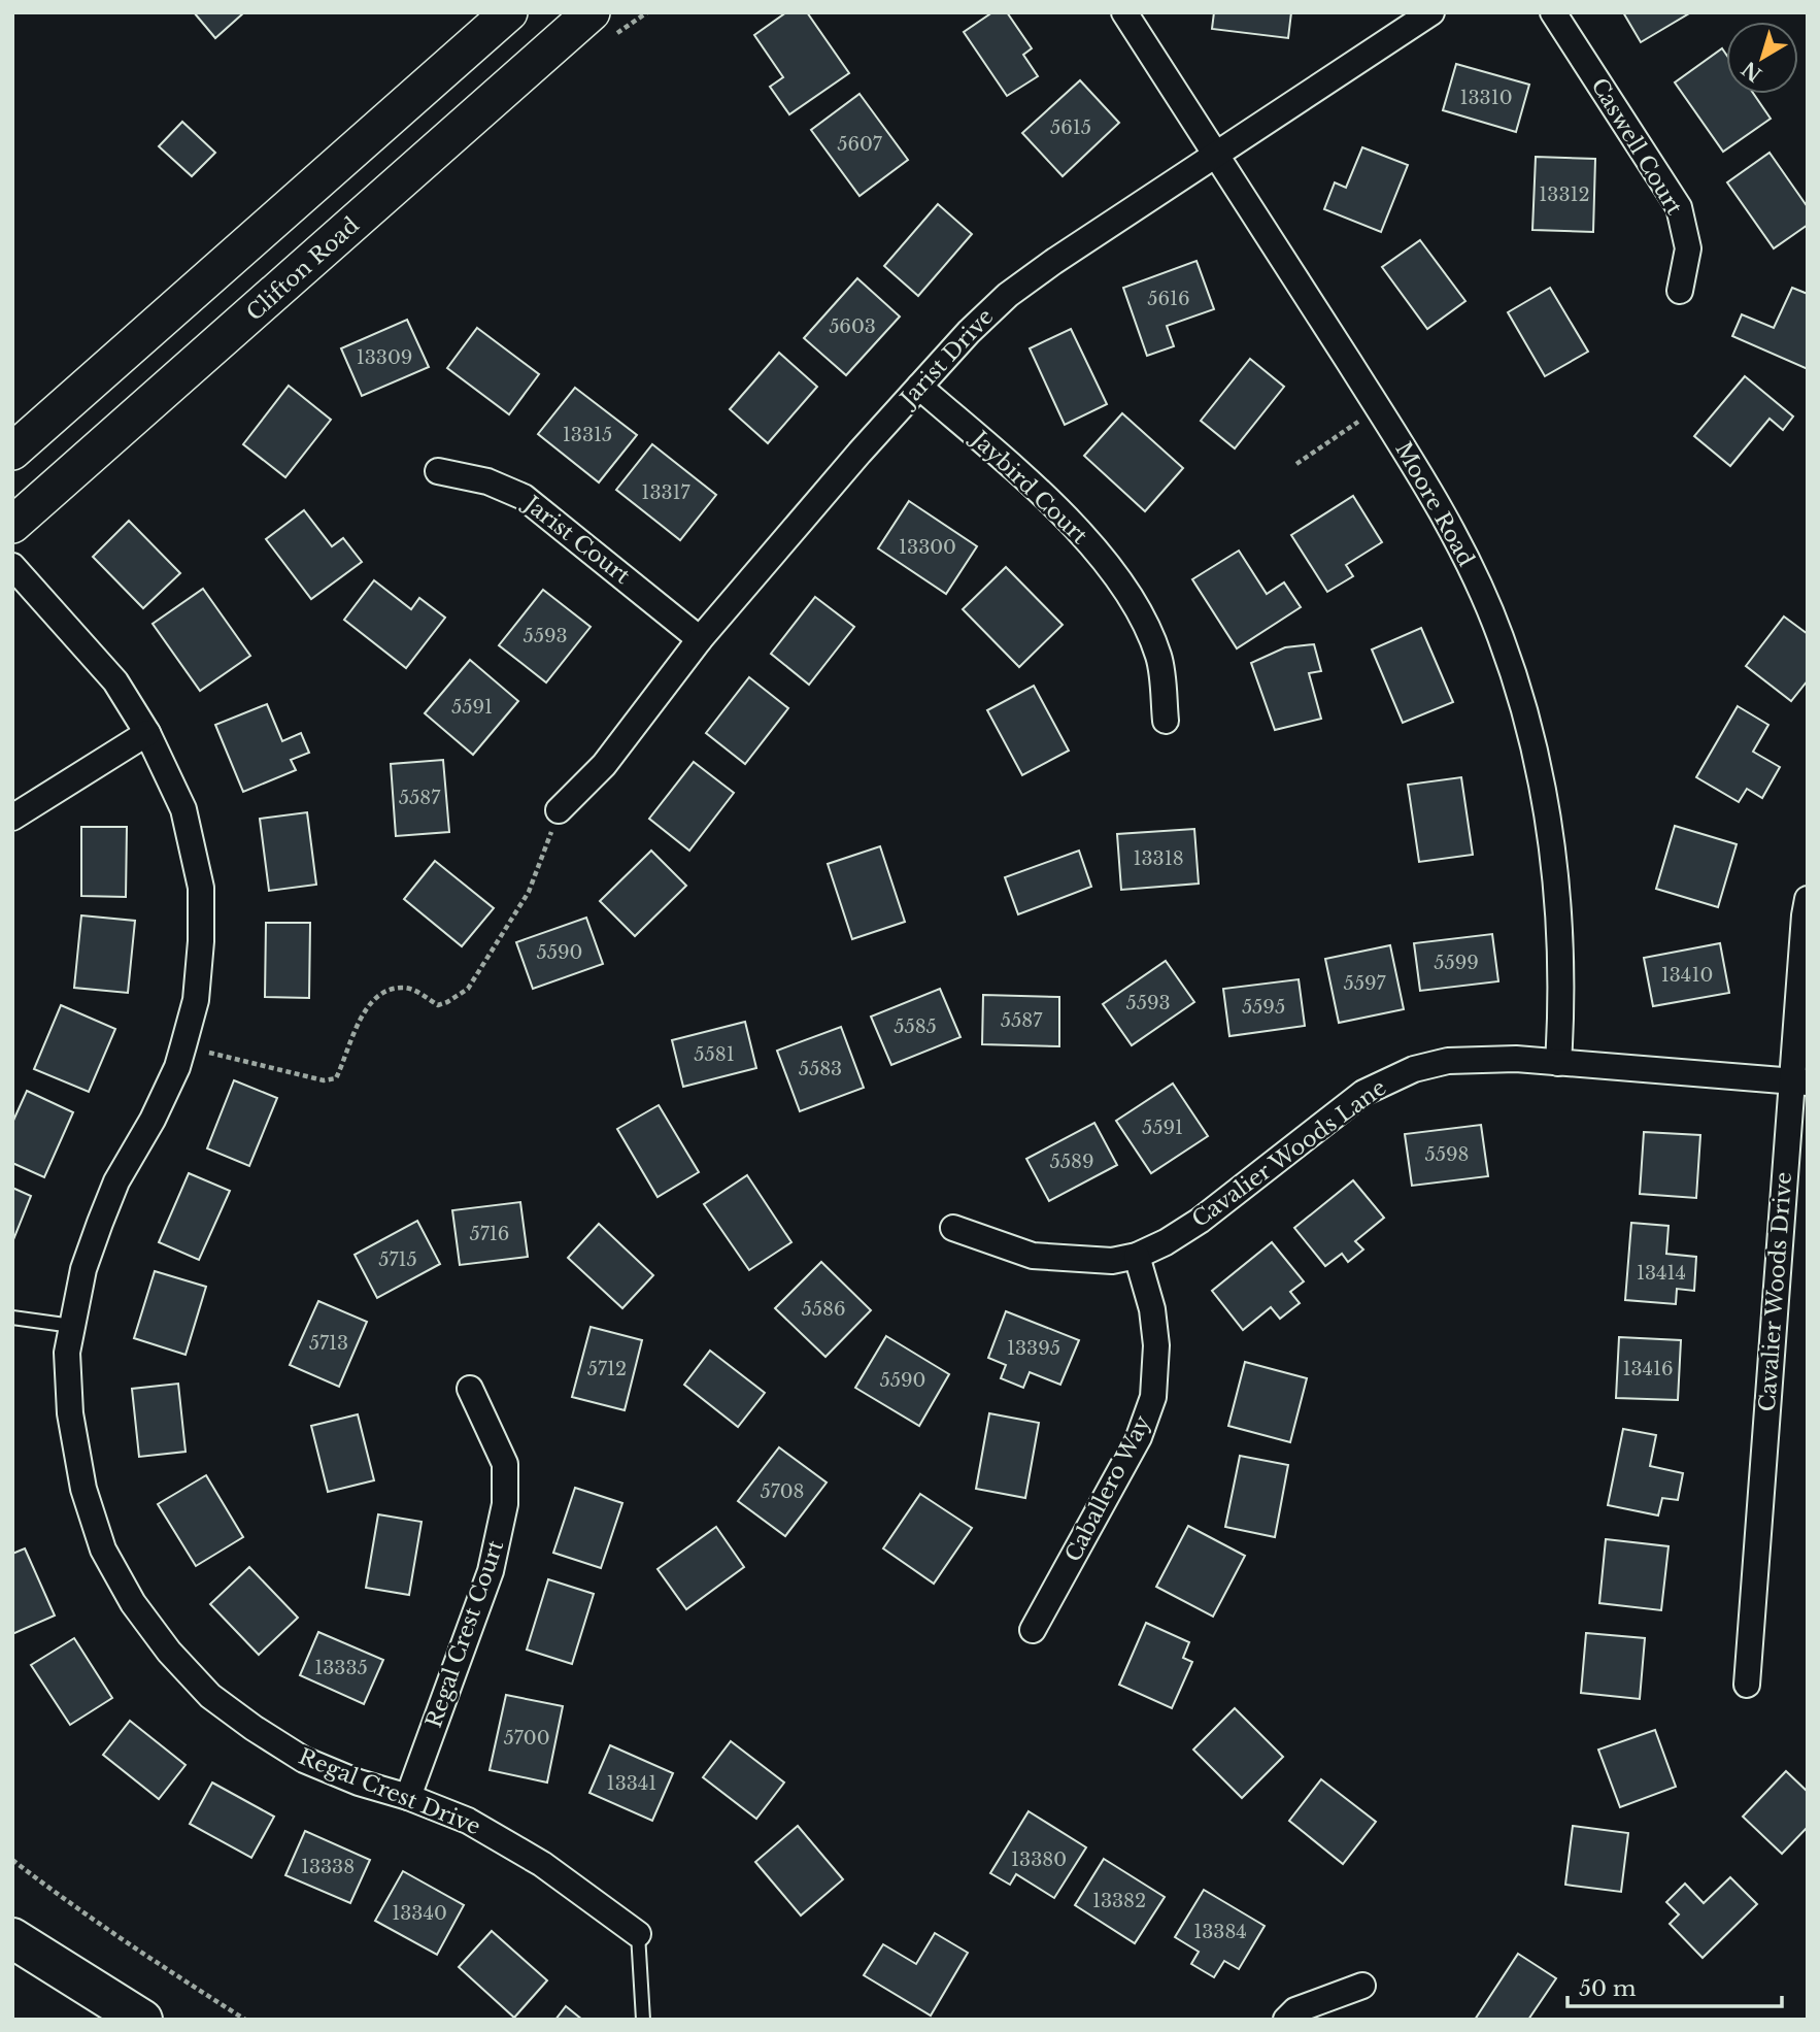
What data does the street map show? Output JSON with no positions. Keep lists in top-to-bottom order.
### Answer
{
  "streets": {
    "main road": ["Clifton Road"],
    "street": [
      "Caswell Court",
      "Jarist Drive",
      "Jaybird Court",
      "Moore Road",
      "Jarist Court",
      "Cavalier Woods Lane",
      "Cavalier Woods Drive",
      "Caballero Way",
      "Regal Crest Court",
      "Regal Crest Drive"
    ]
  },
  "crossings": [
    ["Jarist Drive", "Jaybird Court"],
    ["Jarist Drive", "Moore Road"],
    ["Jarist Drive", "Jarist Court"],
    ["Moore Road", "Cavalier Woods Lane"],
    ["Cavalier Woods Lane", "Cavalier Woods Drive"],
    ["Cavalier Woods Lane", "Caballero Way"],
    ["Regal Crest Court", "Regal Crest Drive"]
  ],
  "house_numbers": [
    "13310",
    "5615",
    "5607",
    "13312",
    "5616",
    "5603",
    "13309",
    "13315",
    "13317",
    "13300",
    "5593",
    "5591",
    "5587",
    "13318",
    "5590",
    "5599",
    "13410",
    "5597",
    "5593",
    "5595",
    "5587",
    "5585",
    "5581",
    "5583",
    "5591",
    "5598",
    "5589",
    "5716",
    "5715",
    "13414",
    "5586",
    "5713",
    "13395",
    "5712",
    "13416",
    "5590",
    "5708",
    "13335",
    "5700",
    "13341",
    "13380",
    "13338",
    "13382",
    "13340",
    "13384"
  ],
  "scale_bar": "50 m",
  "north": "bottom left"
}
